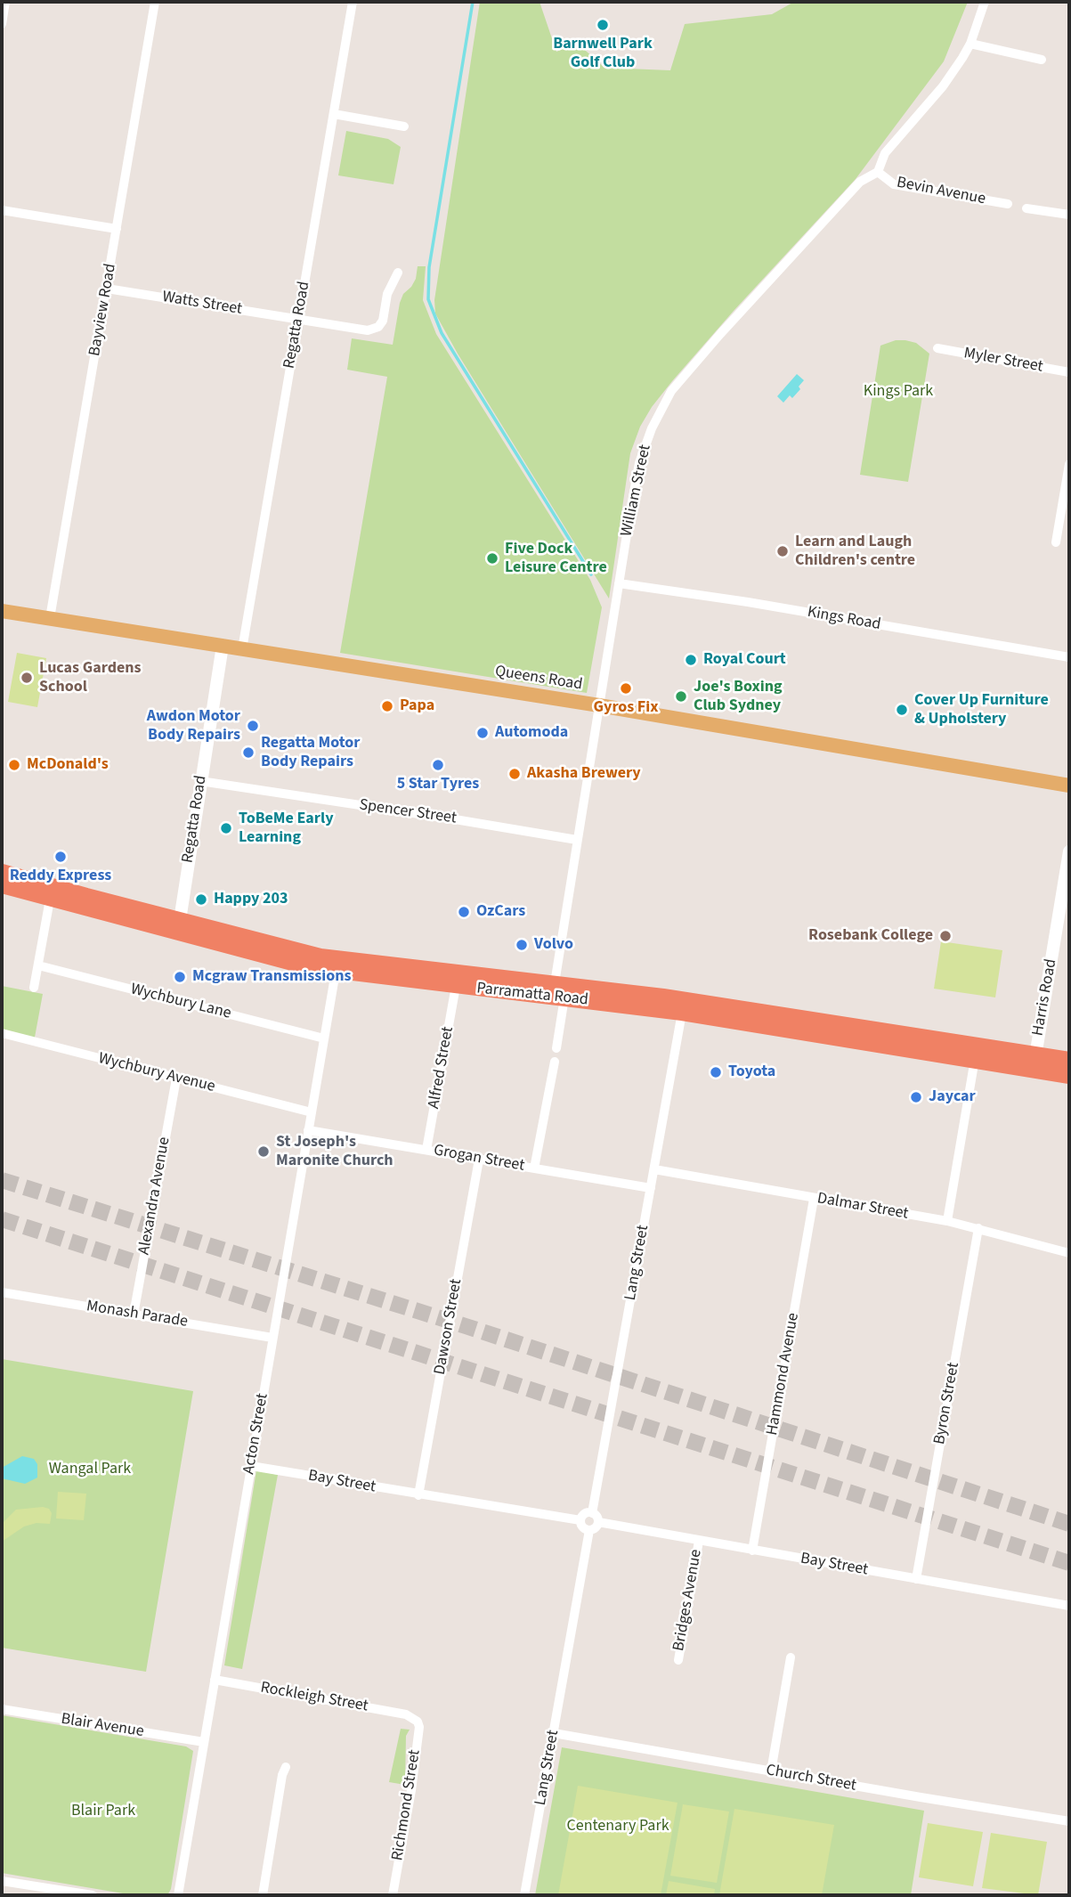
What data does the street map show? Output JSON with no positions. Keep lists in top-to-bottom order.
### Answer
{
  "streets": {
    "highway": ["Parramatta Road"],
    "main road": ["Queens Road"],
    "street": [
      "Bevin Avenue",
      "Watts Street",
      "Bayview Road",
      "Regatta Road",
      "Myler Street",
      "William Street",
      "Kings Road",
      "Spencer Street",
      "Harris Road",
      "Wychbury Lane",
      "Alfred Street",
      "Wychbury Avenue",
      "Grogan Street",
      "Alexandra Avenue",
      "Dalmar Street",
      "Lang Street",
      "Monash Parade",
      "Dawson Street",
      "Hammond Avenue",
      "Byron Street",
      "Acton Street",
      "Bay Street",
      "Bridges Avenue",
      "Rockleigh Street",
      "Blair Avenue",
      "Church Street",
      "Richmond Street"
    ]
  },
  "crossings": [
    ["Bevin Avenue", "William Street"],
    ["Watts Street", "Bayview Road"],
    ["Watts Street", "Regatta Road"],
    ["Bayview Road", "Queens Road"],
    ["Regatta Road", "Queens Road"],
    ["Regatta Road", "Spencer Street"],
    ["Regatta Road", "Parramatta Road"],
    ["William Street", "Kings Road"],
    ["William Street", "Queens Road"],
    ["William Street", "Spencer Street"],
    ["William Street", "Parramatta Road"],
    ["Parramatta Road", "Harris Road"],
    ["Parramatta Road", "Alfred Street"],
    ["Parramatta Road", "Lang Street"],
    ["Parramatta Road", "Acton Street"],
    ["Wychbury Lane", "Acton Street"],
    ["Alfred Street", "Grogan Street"],
    ["Wychbury Avenue", "Alexandra Avenue"],
    ["Wychbury Avenue", "Acton Street"],
    ["Grogan Street", "Lang Street"],
    ["Grogan Street", "Dawson Street"],
    ["Grogan Street", "Acton Street"],
    ["Alexandra Avenue", "Monash Parade"],
    ["Dalmar Street", "Lang Street"],
    ["Dalmar Street", "Hammond Avenue"],
    ["Dalmar Street", "Byron Street"],
    ["Lang Street", "Bay Street"],
    ["Lang Street", "Church Street"],
    ["Monash Parade", "Acton Street"],
    ["Dawson Street", "Bay Street"],
    ["Hammond Avenue", "Bay Street"],
    ["Byron Street", "Bay Street"],
    ["Acton Street", "Bay Street"],
    ["Acton Street", "Rockleigh Street"],
    ["Acton Street", "Blair Avenue"],
    ["Bay Street", "Bridges Avenue"],
    ["Rockleigh Street", "Richmond Street"]
  ],
  "parks": [
    "Kings Park",
    "Wangal Park",
    "Blair Park",
    "Centenary Park"
  ],
  "places": [
    "Barnwell Park Golf Club",
    "Learn and Laugh Children's centre",
    "Five Dock Leisure Centre",
    "Royal Court",
    "Lucas Gardens School",
    "Gyros Fix",
    "Joe's Boxing Club Sydney",
    "Papa",
    "Cover Up Furniture & Upholstery",
    "Awdon Motor Body Repairs",
    "Automoda",
    "Regatta Motor Body Repairs",
    "McDonald's",
    "5 Star Tyres",
    "Akasha Brewery",
    "ToBeMe Early Learning",
    "Reddy Express",
    "Happy 203",
    "OzCars",
    "Rosebank College",
    "Volvo",
    "Mcgraw Transmissions",
    "Toyota",
    "Jaycar",
    "St Joseph's Maronite Church"
  ]
}
